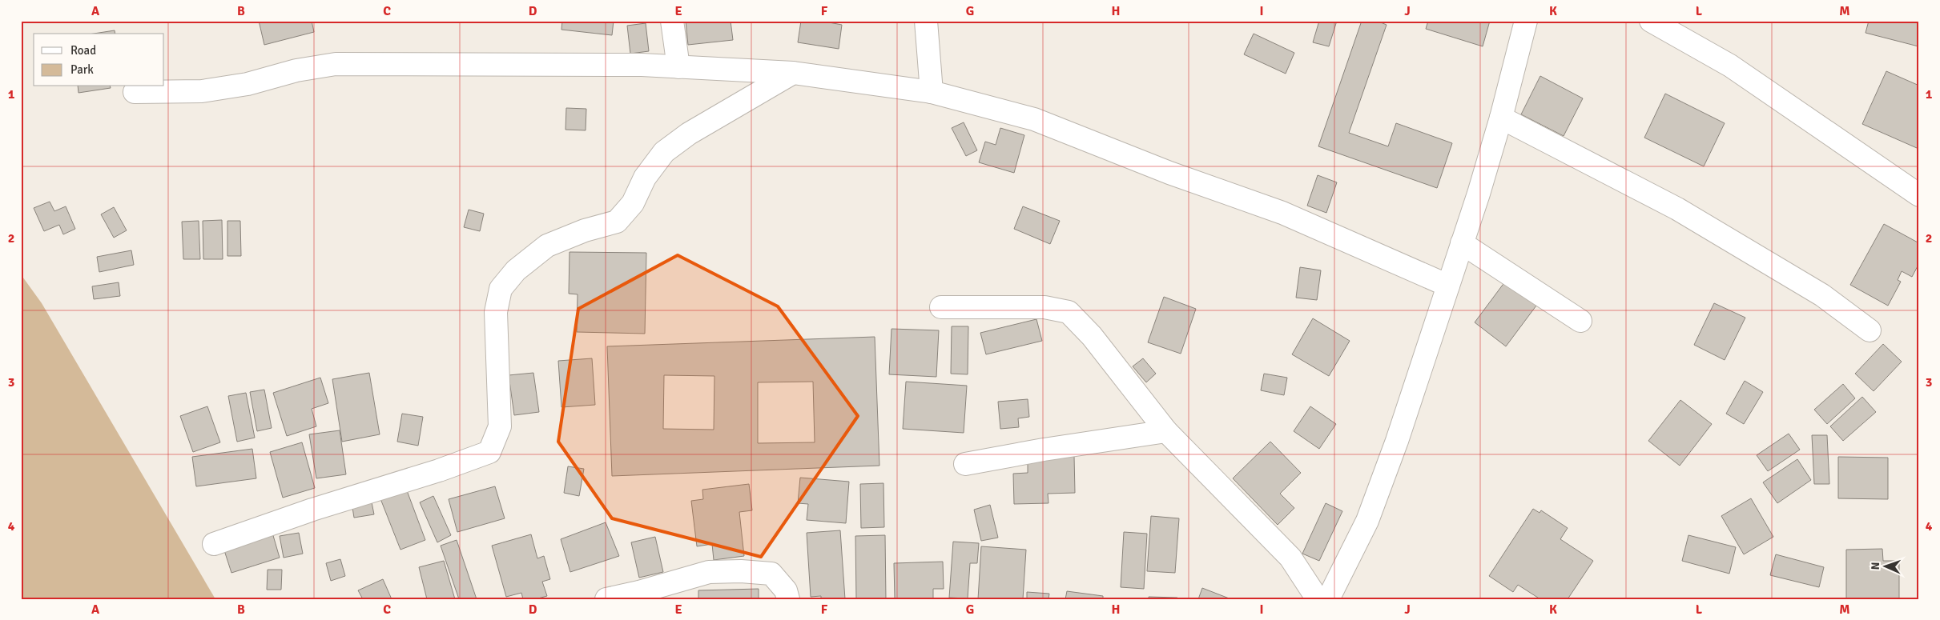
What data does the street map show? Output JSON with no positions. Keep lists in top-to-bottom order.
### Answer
{
  "legend": ["Road", "Park"],
  "north": "left",
  "grid": {
    "columns": [
      "A",
      "B",
      "C",
      "D",
      "E",
      "F",
      "G",
      "H",
      "I",
      "J",
      "K",
      "L",
      "M"
    ],
    "rows": [
      "1",
      "2",
      "3",
      "4"
    ]
  }
}
